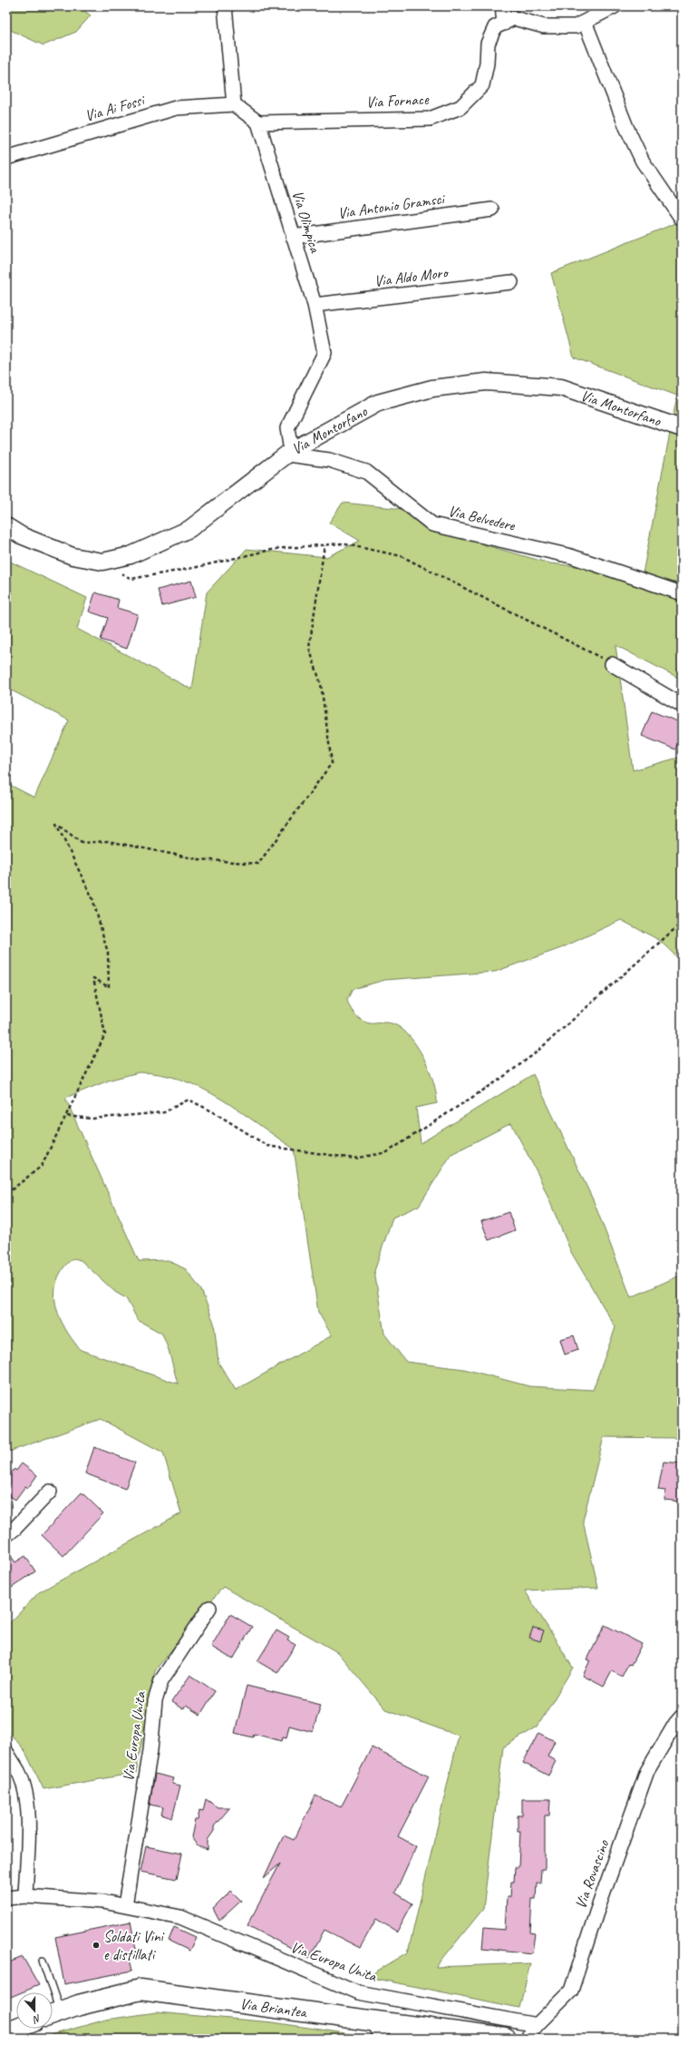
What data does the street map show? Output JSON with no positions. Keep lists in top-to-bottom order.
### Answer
{
  "streets": {
    "main road": ["Via Briantea"],
    "street": [
      "Via Fornace",
      "Via Ai Fossi",
      "Via Antonio Gramsci",
      "Via Olimpica",
      "Via Aldo Moro",
      "Via Montorfano",
      "Via Belvedere",
      "Via Europa Unita",
      "Via Rovascino"
    ]
  },
  "crossings": [
    ["Via Fornace", "Via Olimpica"],
    ["Via Antonio Gramsci", "Via Olimpica"],
    ["Via Olimpica", "Via Aldo Moro"],
    ["Via Olimpica", "Via Montorfano"],
    ["Via Olimpica", "Via Belvedere"],
    ["Via Montorfano", "Via Belvedere"],
    ["Via Europa Unita", "Via Rovascino"]
  ],
  "places": ["Soldati Vini e distillati"],
  "north": "bottom"
}
